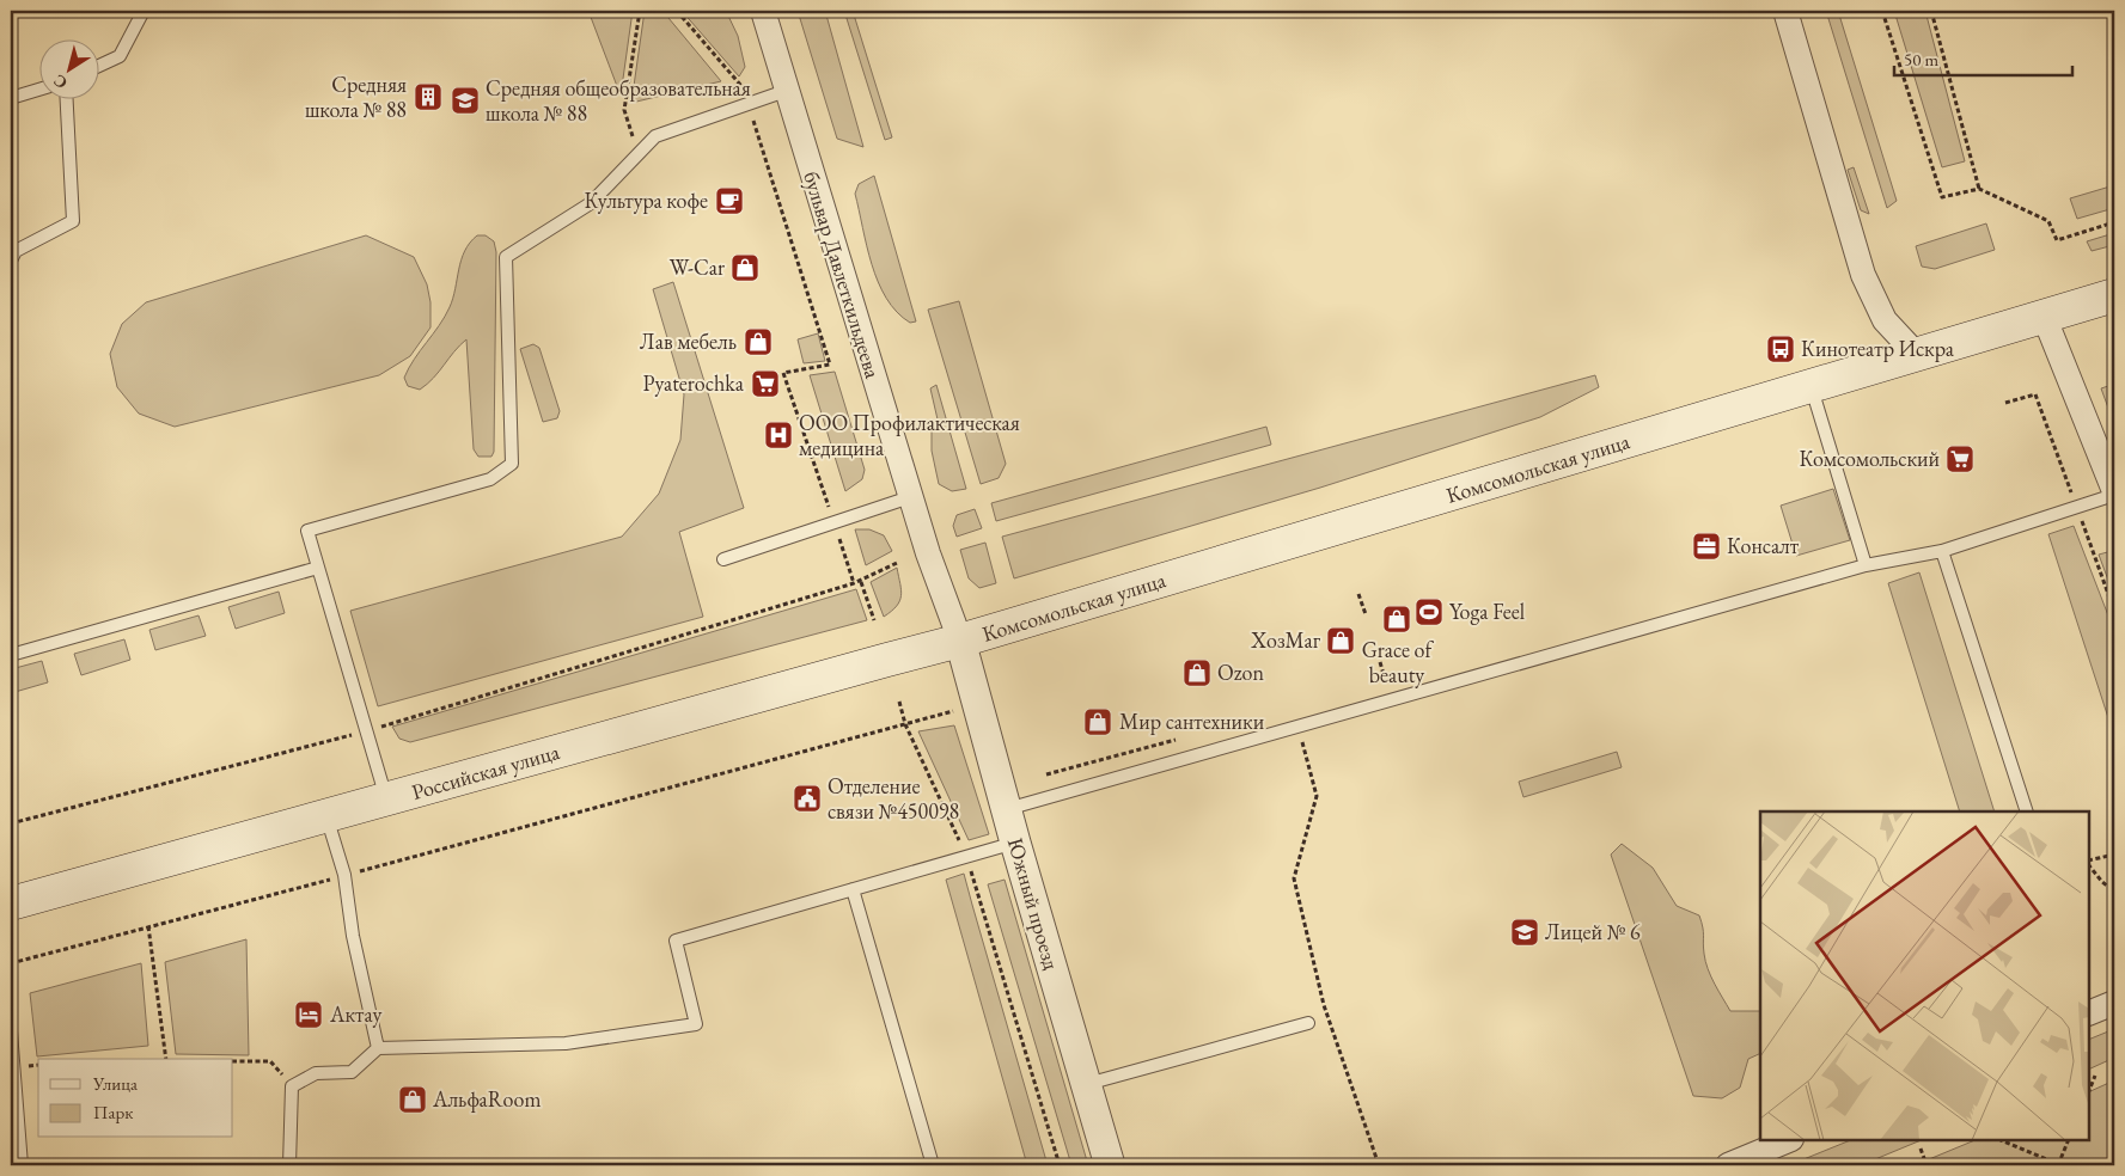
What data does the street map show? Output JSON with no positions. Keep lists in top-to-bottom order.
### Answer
{
  "streets": {
    "main road": ["Комсомольская улица", "Российская улица"],
    "street": ["бульвар Давлеткильдеева", "Южный проезд"]
  },
  "crossings": [
    ["бульвар Давлеткильдеева", "Комсомольская улица"],
    ["бульвар Давлеткильдеева", "Российская улица"],
    ["бульвар Давлеткильдеева", "Южный проезд"],
    ["Комсомольская улица", "Российская улица"],
    ["Комсомольская улица", "Южный проезд"],
    ["Российская улица", "Южный проезд"]
  ],
  "places": {
    "building": ["Средняя школа № 88"],
    "school or university": ["Средняя общеобразовательная школа № 88", "Лицей № 6"],
    "cafe": ["Культура кофе"],
    "shop": [
      "W-Car",
      "Лав мебель",
      "Grace of beauty",
      "ХозМаг",
      "Ozon",
      "Мир сантехники",
      "АльфаRoom"
    ],
    "bus stop": ["Кинотеатр Искра"],
    "supermarket": ["Pyaterochka", "Комсомольский"],
    "hospital": ["ООО Профилактическая медицина"],
    "office": ["Консалт"],
    "sports": ["Yoga Feel"],
    "public building": ["Отделение связи №450098"],
    "hotel": ["Актау"]
  },
  "legend": ["Улица", "Парк"],
  "scale_bar": "50 m",
  "north": "bottom left"
}
